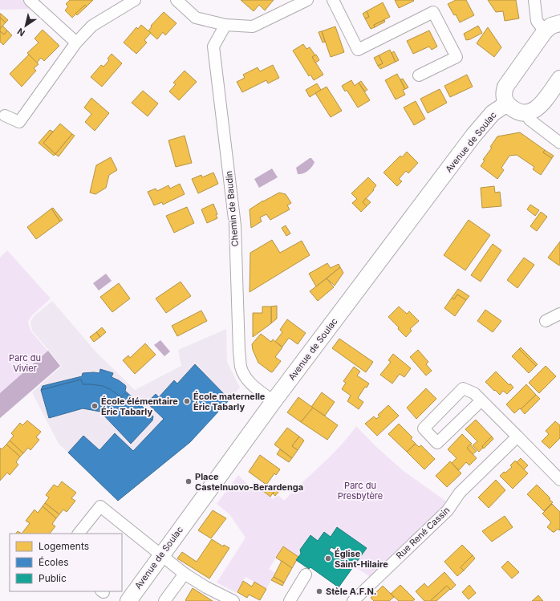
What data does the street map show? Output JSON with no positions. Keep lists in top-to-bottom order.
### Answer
{
  "streets": {
    "main road": ["Avenue de Soulac"],
    "street": ["Chemin de Baudin", "Rue René Cassin"]
  },
  "crossings": [
    ["Avenue de Soulac", "Chemin de Baudin"]
  ],
  "parks": ["Parc du Vivier", "Parc du Presbytère"],
  "places": [
    "École maternelle Éric Tabarly",
    "École élémentaire Éric Tabarly",
    "Place Castelnuovo-Berardenga",
    "Église Saint-Hilaire",
    "Stèle A.F.N."
  ],
  "legend": ["Logements", "Écoles", "Public"],
  "north": "bottom left"
}
